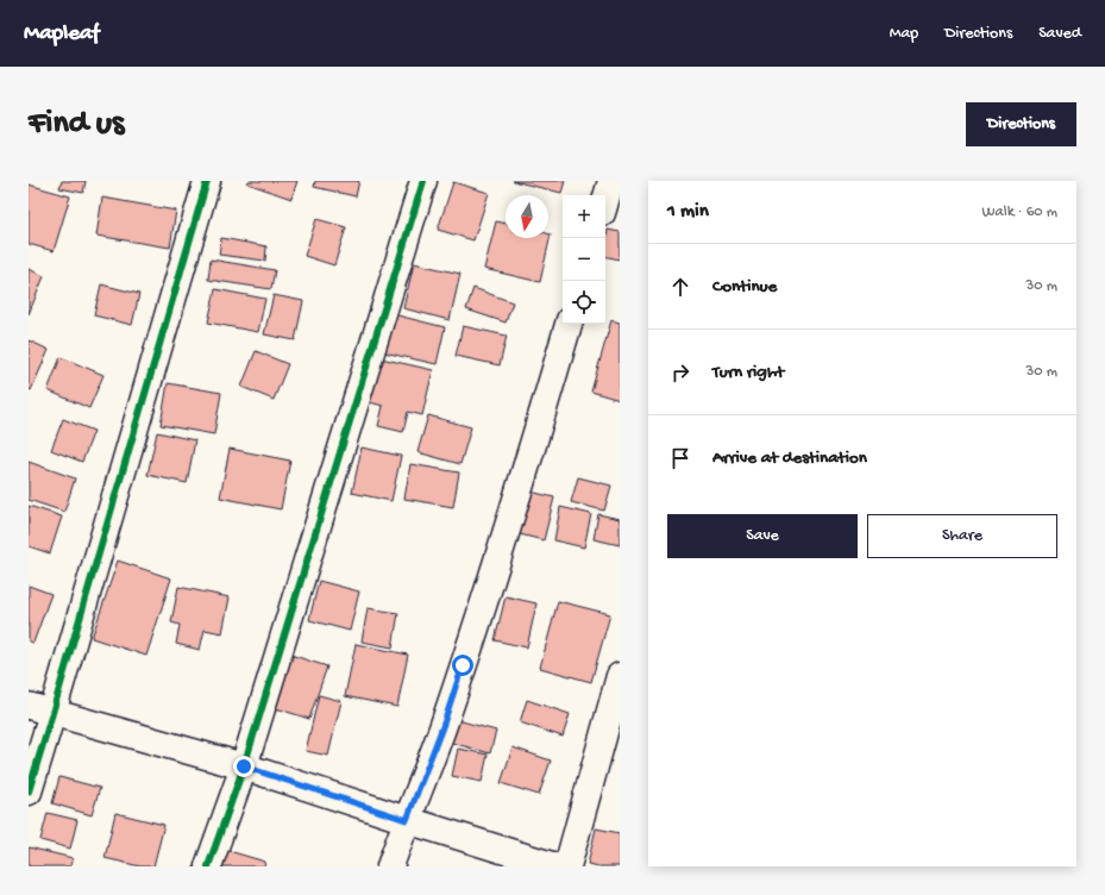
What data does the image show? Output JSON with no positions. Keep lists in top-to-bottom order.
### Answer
{
  "north": "bottom",
  "page": {
    "header": "Mapleaf",
    "nav": ["Map", "Directions", "Saved"],
    "buttons": [
      "Directions",
      ["Save", "Share"]
    ],
    "title": "Find us",
    "heading": ["1 min", "Walk · 60 m"],
    "map_buttons": ["+", "−"],
    "list": [
      ["Continue", "30 m"],
      ["Turn right", "30 m"],
      "Arrive at destination"
    ]
  }
}
